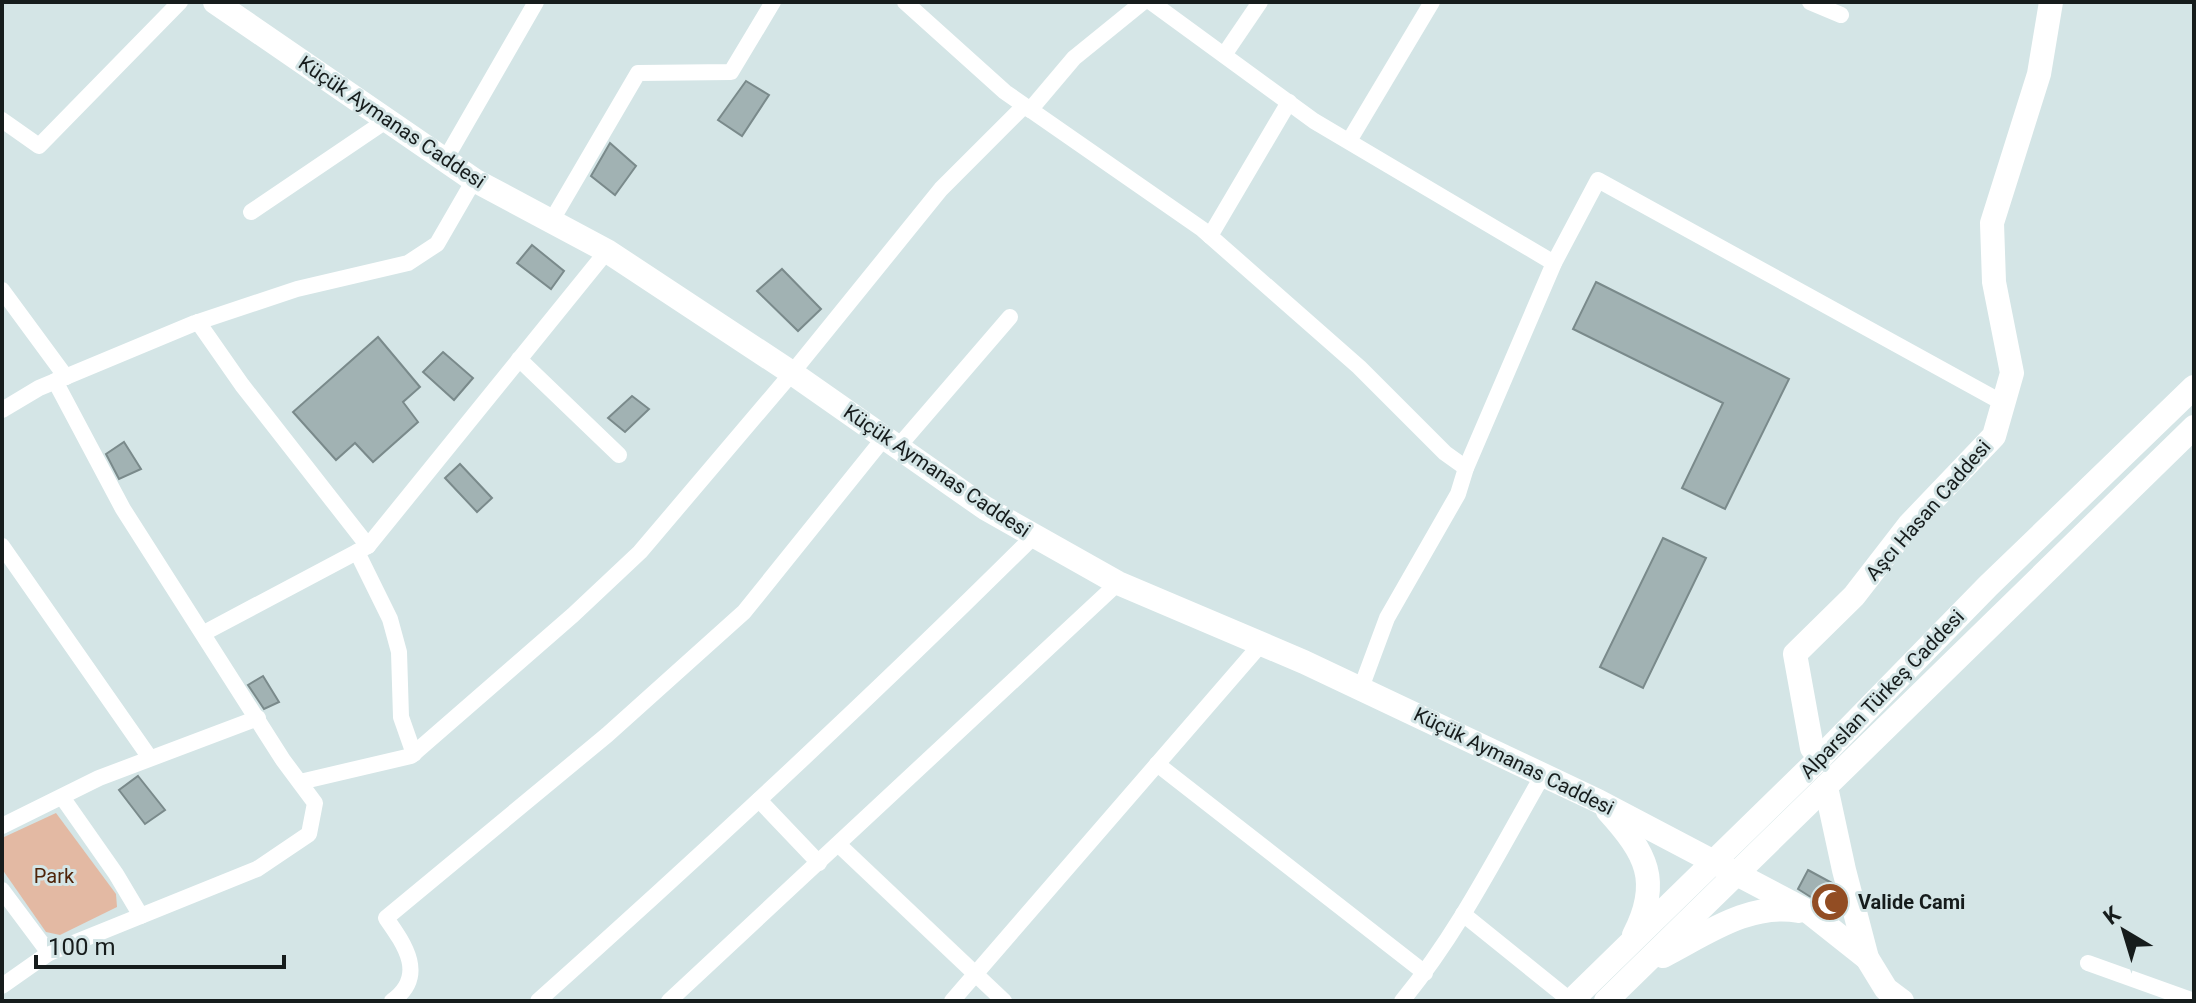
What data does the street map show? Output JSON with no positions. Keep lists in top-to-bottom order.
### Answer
{
  "streets": {
    "street": ["Küçük Aymanas Caddesi", "Aşcı Hasan Caddesi", "Alparslan Türkeş Caddesi"]
  },
  "crossings": [
    ["Küçük Aymanas Caddesi", "Alparslan Türkeş Caddesi"],
    ["Aşcı Hasan Caddesi", "Alparslan Türkeş Caddesi"]
  ],
  "parks": ["Park"],
  "places": {
    "mosque": ["Valide Cami"]
  },
  "scale_bar": "100 m",
  "north": "top left"
}
